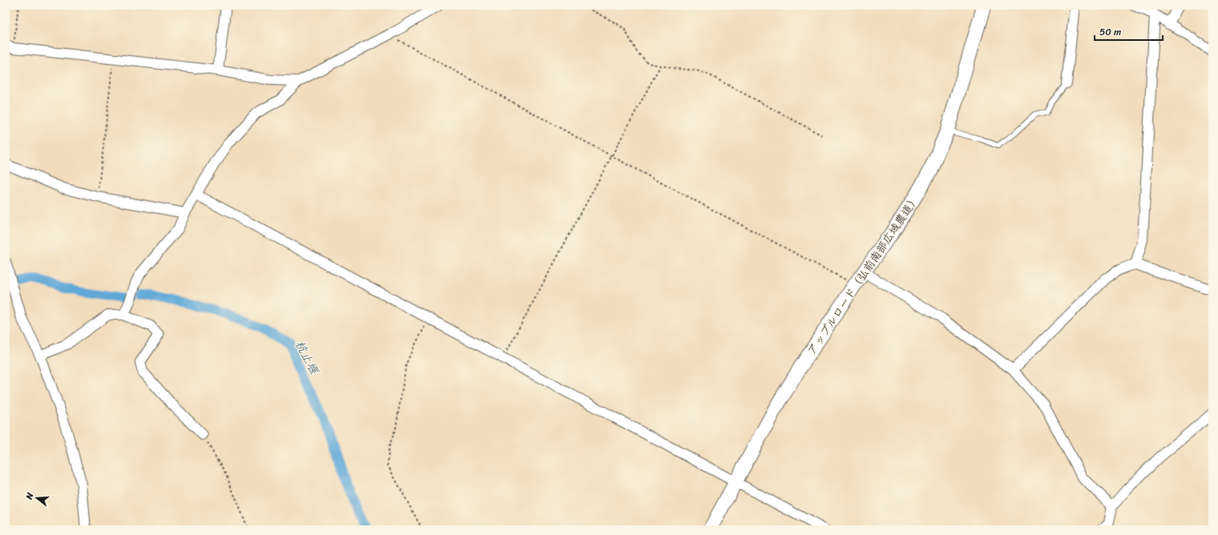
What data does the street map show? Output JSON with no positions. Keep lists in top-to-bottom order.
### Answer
{
  "streets": {
    "street": ["アップルロード（弘前南部広域農道）"]
  },
  "water": ["杭止堰"],
  "scale_bar": "50 m",
  "north": "left"
}
